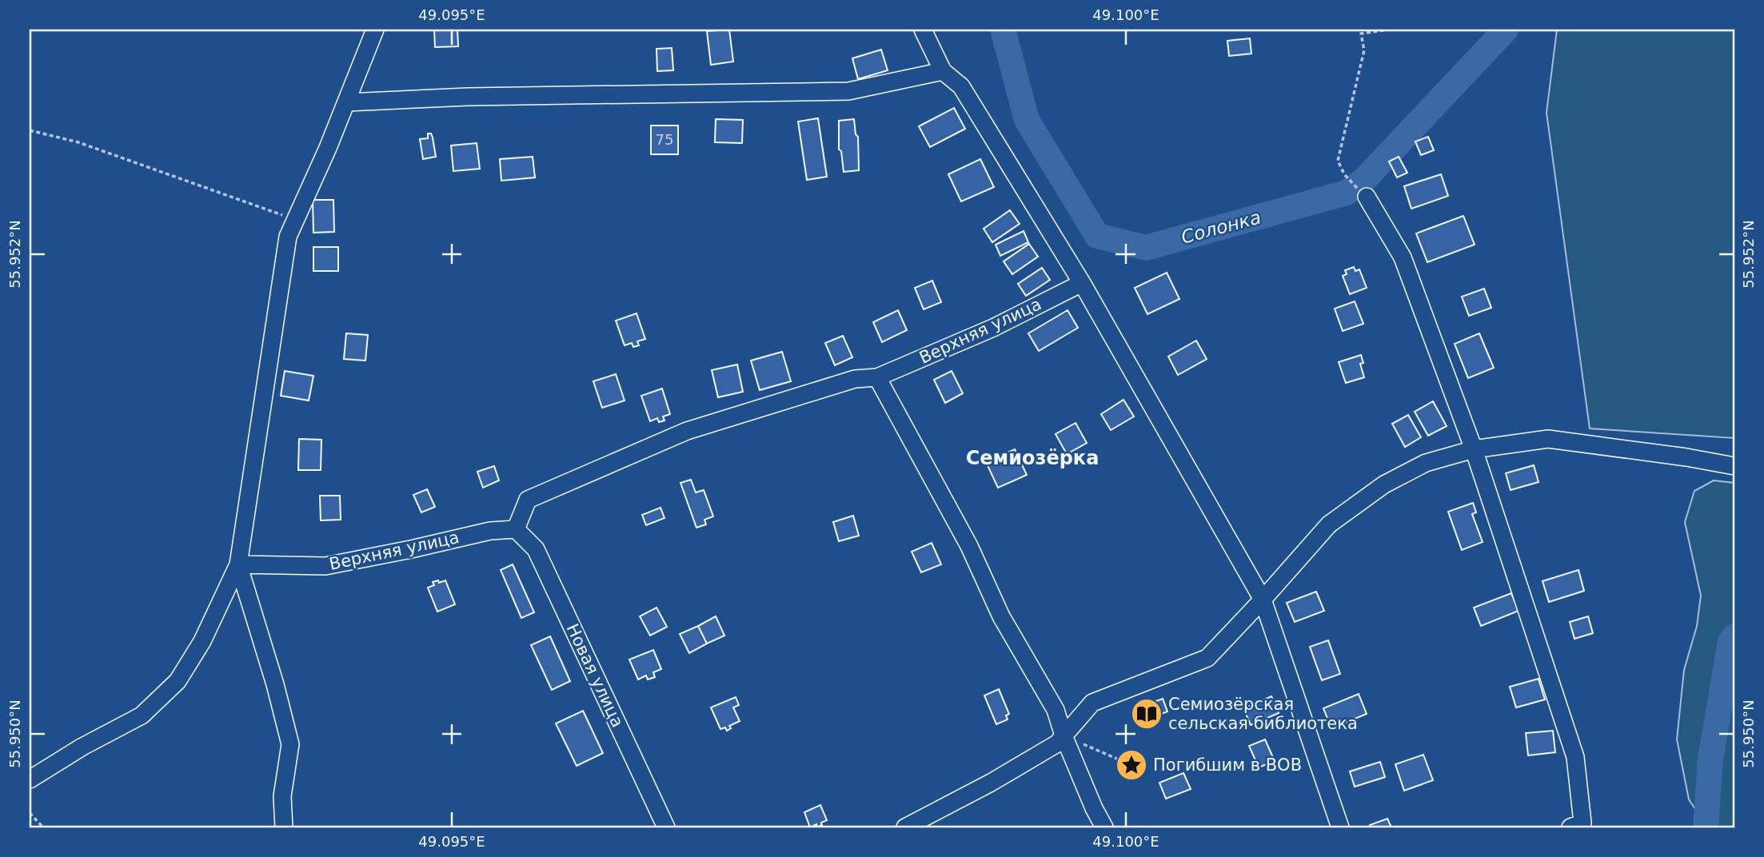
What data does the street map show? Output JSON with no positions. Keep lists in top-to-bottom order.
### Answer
{
  "streets": {
    "street": ["Верхняя улица", "Новая улица"]
  },
  "crossings": [
    ["Верхняя улица", "Новая улица"]
  ],
  "districts": ["Семиозёрка"],
  "water": ["Солонка"],
  "places": {
    "library": ["Семиозёрская сельская библиотека"],
    "place": ["Погибшим в ВОВ"]
  },
  "house_numbers": ["75"],
  "coordinates": [
    "49.095°E",
    "49.100°E",
    "55.952°N",
    "55.950°N"
  ]
}
